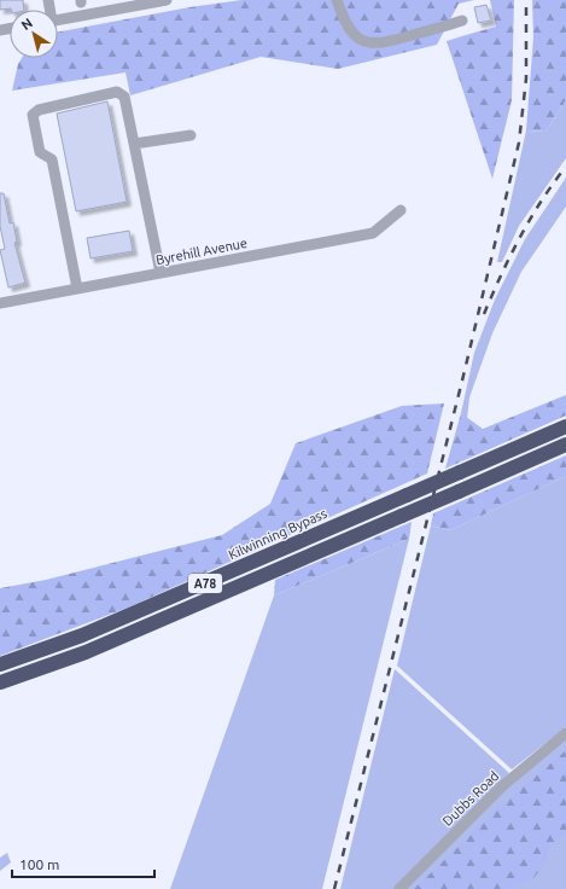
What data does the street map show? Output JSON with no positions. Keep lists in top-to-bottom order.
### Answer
{
  "streets": {
    "highway": ["Kilwinning Bypass", "A78"],
    "street": ["Byrehill Avenue", "Dubbs Road"]
  },
  "scale_bar": "100 m",
  "north": "top left"
}
